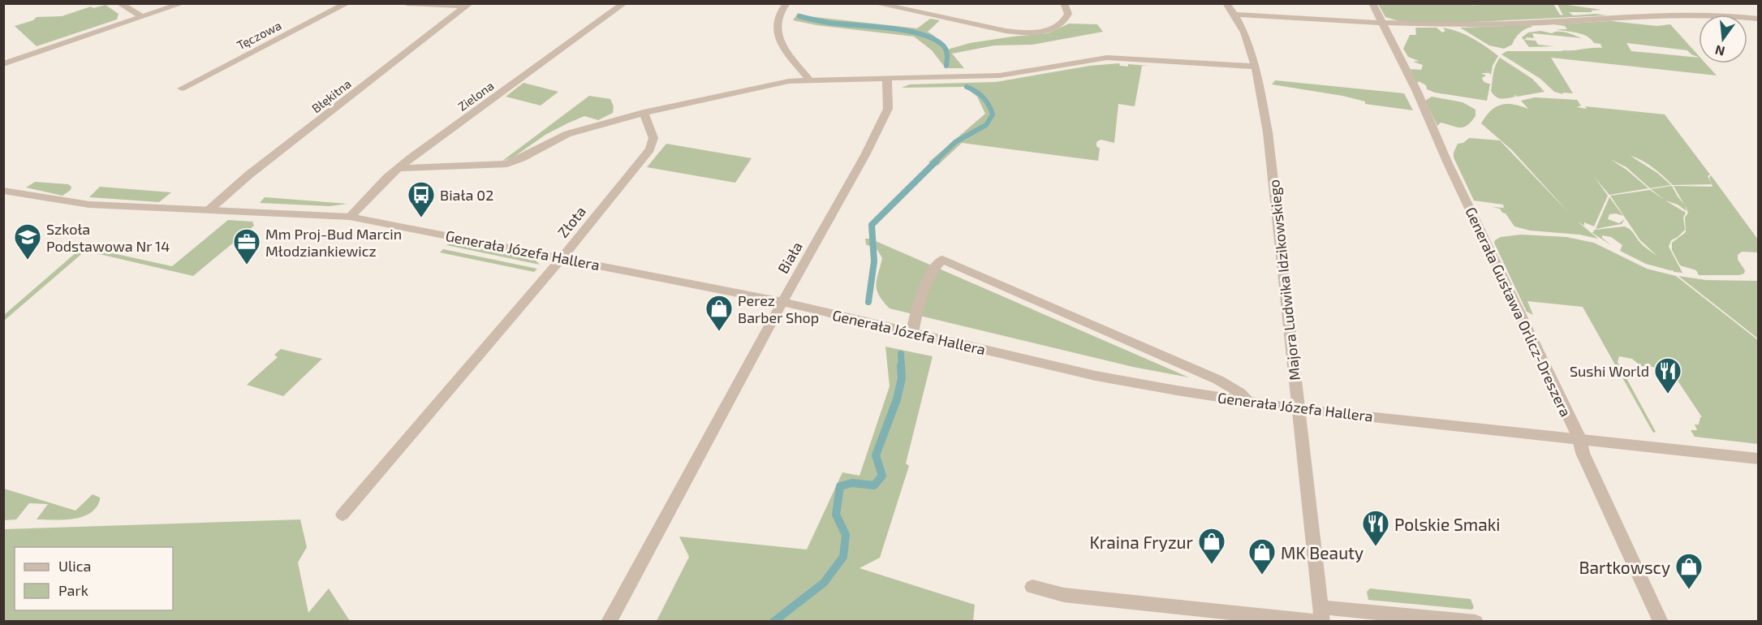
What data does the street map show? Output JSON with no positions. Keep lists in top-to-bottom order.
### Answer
{
  "streets": {
    "street": [
      "Tęczowa",
      "Błękitna",
      "Zielona",
      "Złota",
      "Generała Józefa Hallera",
      "Biała",
      "Majora Ludwika Idzikowskiego",
      "Generała Gustawa Orlicz-Dreszera"
    ]
  },
  "crossings": [
    ["Błękitna", "Generała Józefa Hallera"],
    ["Zielona", "Generała Józefa Hallera"],
    ["Złota", "Generała Józefa Hallera"],
    ["Generała Józefa Hallera", "Biała"],
    ["Generała Józefa Hallera", "Majora Ludwika Idzikowskiego"],
    ["Generała Józefa Hallera", "Generała Gustawa Orlicz-Dreszera"]
  ],
  "places": {
    "bus stop": ["Biała 02"],
    "school or university": ["Szkoła Podstawowa Nr 14"],
    "office": ["Mm Proj-Bud Marcin Młodziankiewicz"],
    "shop": [
      "Perez Barber Shop",
      "Kraina Fryzur",
      "MK Beauty",
      "Bartkowscy"
    ],
    "restaurant": ["Sushi World", "Polskie Smaki"]
  },
  "legend": ["Ulica", "Park"],
  "north": "bottom"
}
